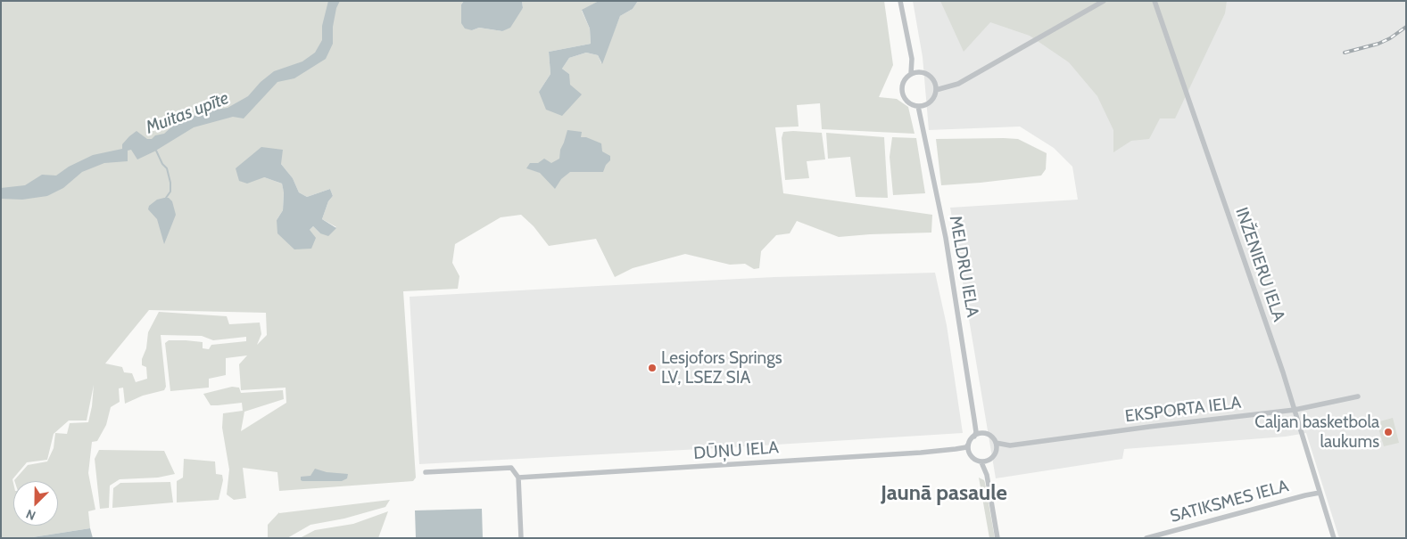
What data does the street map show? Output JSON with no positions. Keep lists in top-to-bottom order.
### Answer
{
  "streets": {
    "street": [
      "INŽENIERU IELA",
      "MELDRU IELA",
      "EKSPORTA IELA",
      "DŪŅU IELA",
      "SATIKSMES IELA"
    ]
  },
  "crossings": [
    ["INŽENIERU IELA", "EKSPORTA IELA"],
    ["INŽENIERU IELA", "SATIKSMES IELA"],
    ["MELDRU IELA", "EKSPORTA IELA"],
    ["MELDRU IELA", "DŪŅU IELA"],
    ["EKSPORTA IELA", "DŪŅU IELA"]
  ],
  "districts": ["Jaunā pasaule"],
  "water": ["Muitas upīte"],
  "places": ["Lesjofors Springs LV, LSEZ SIA", "Caljan basketbola laukums"],
  "north": "bottom left"
}
